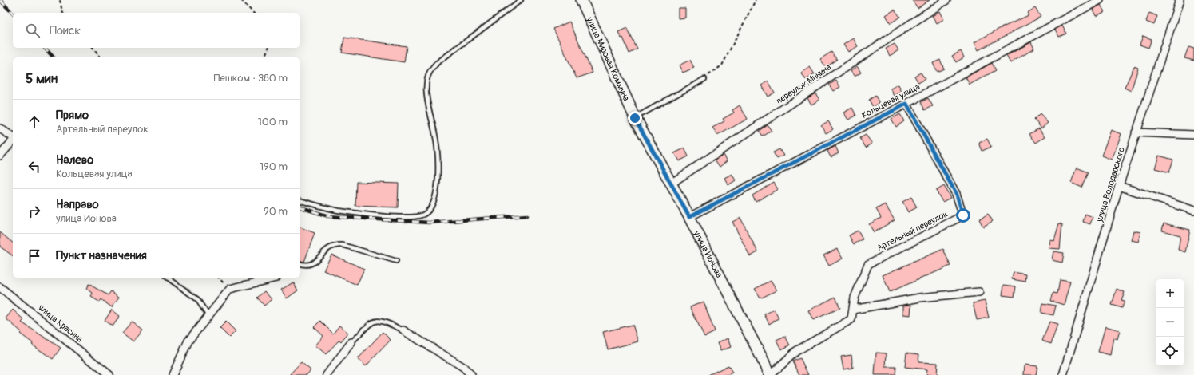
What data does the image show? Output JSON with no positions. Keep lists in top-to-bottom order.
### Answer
{
  "streets": {
    "main road": ["улица Мировая Коммуна", "улица Ионова"],
    "street": [
      "переулок Минина",
      "Кольцевая улица",
      "улица Володарского",
      "Артельный переулок",
      "улица Красина"
    ]
  },
  "crossings": [
    ["улица Мировая Коммуна", "улица Ионова"],
    ["переулок Минина", "улица Ионова"],
    ["Кольцевая улица", "Артельный переулок"],
    ["Кольцевая улица", "улица Ионова"],
    ["Артельный переулок", "улица Ионова"]
  ],
  "page": {
    "search": "Поиск",
    "heading": ["5 мин", "Пешком · 380 m"],
    "list": [
      ["Прямо", "Артельный переулок", "100 m"],
      ["Налево", "Кольцевая улица", "190 m"],
      ["Направо", "улица Ионова", "90 m"],
      "Пункт назначения"
    ],
    "map_buttons": ["+", "−"]
  }
}
